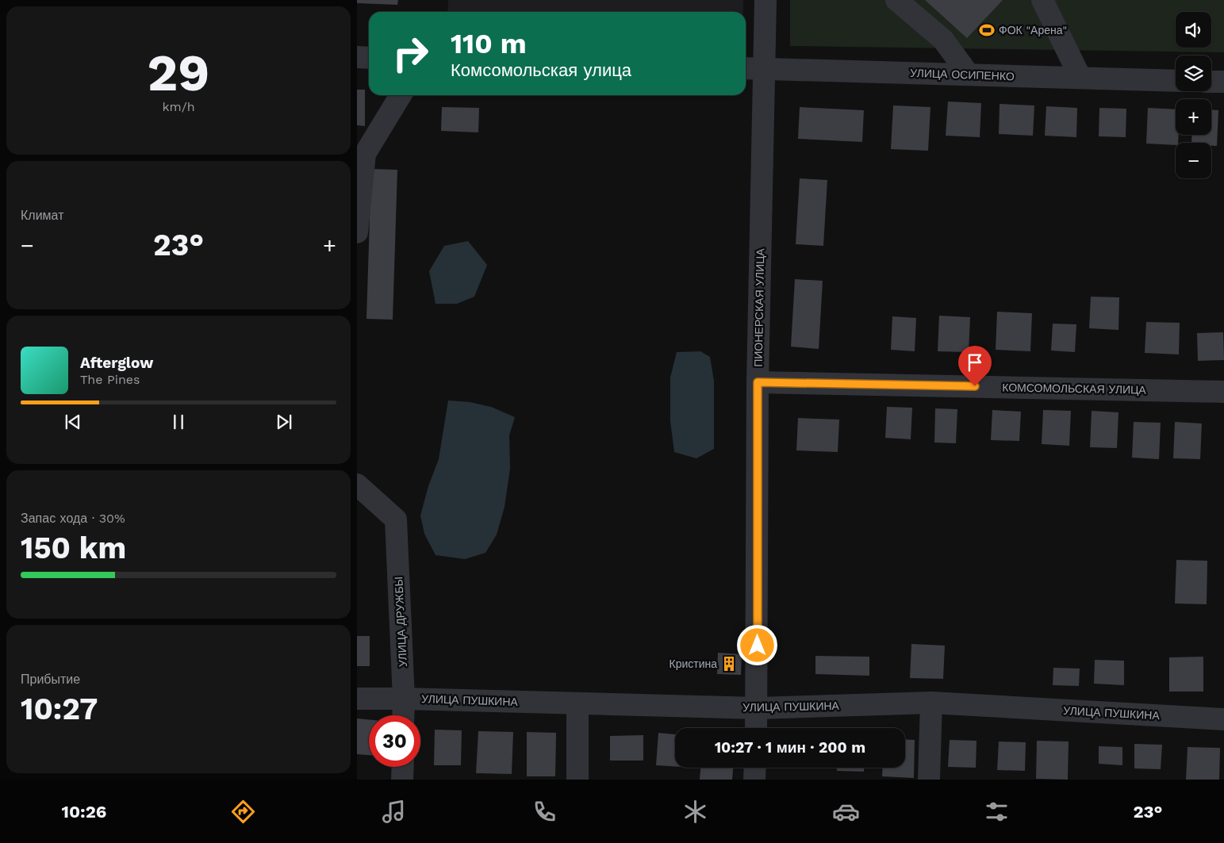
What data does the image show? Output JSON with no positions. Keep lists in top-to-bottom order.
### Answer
{
  "streets": {
    "street": [
      "УЛИЦА ОСИПЕНКО",
      "ПИОНЕРСКАЯ УЛИЦА",
      "КОМСОМОЛЬСКАЯ УЛИЦА",
      "УЛИЦА ДРУЖБЫ",
      "УЛИЦА ПУШКИНА"
    ]
  },
  "crossings": [
    ["УЛИЦА ОСИПЕНКО", "ПИОНЕРСКАЯ УЛИЦА"],
    ["ПИОНЕРСКАЯ УЛИЦА", "КОМСОМОЛЬСКАЯ УЛИЦА"],
    ["ПИОНЕРСКАЯ УЛИЦА", "УЛИЦА ПУШКИНА"],
    ["УЛИЦА ДРУЖБЫ", "УЛИЦА ПУШКИНА"]
  ],
  "places": {
    "sports": ["ФОК \"Арена\""],
    "building": ["Кристина"]
  },
  "page": {
    "tile": [
      ["29", "km/h"],
      "Климат",
      ["Запас хода · 30%", "150 km"],
      ["Прибытие", "10:27"]
    ],
    "map_buttons": ["+", "−"],
    "turn": ["110 m", "Комсомольская улица"],
    "heat": ["−", "23°", "+"],
    "song": ["Afterglow", "The Pines"],
    "limit": "30",
    "trip": "10:27 · 1 мин · 200 m",
    "tabs": ["10:26", "23°"]
  }
}
